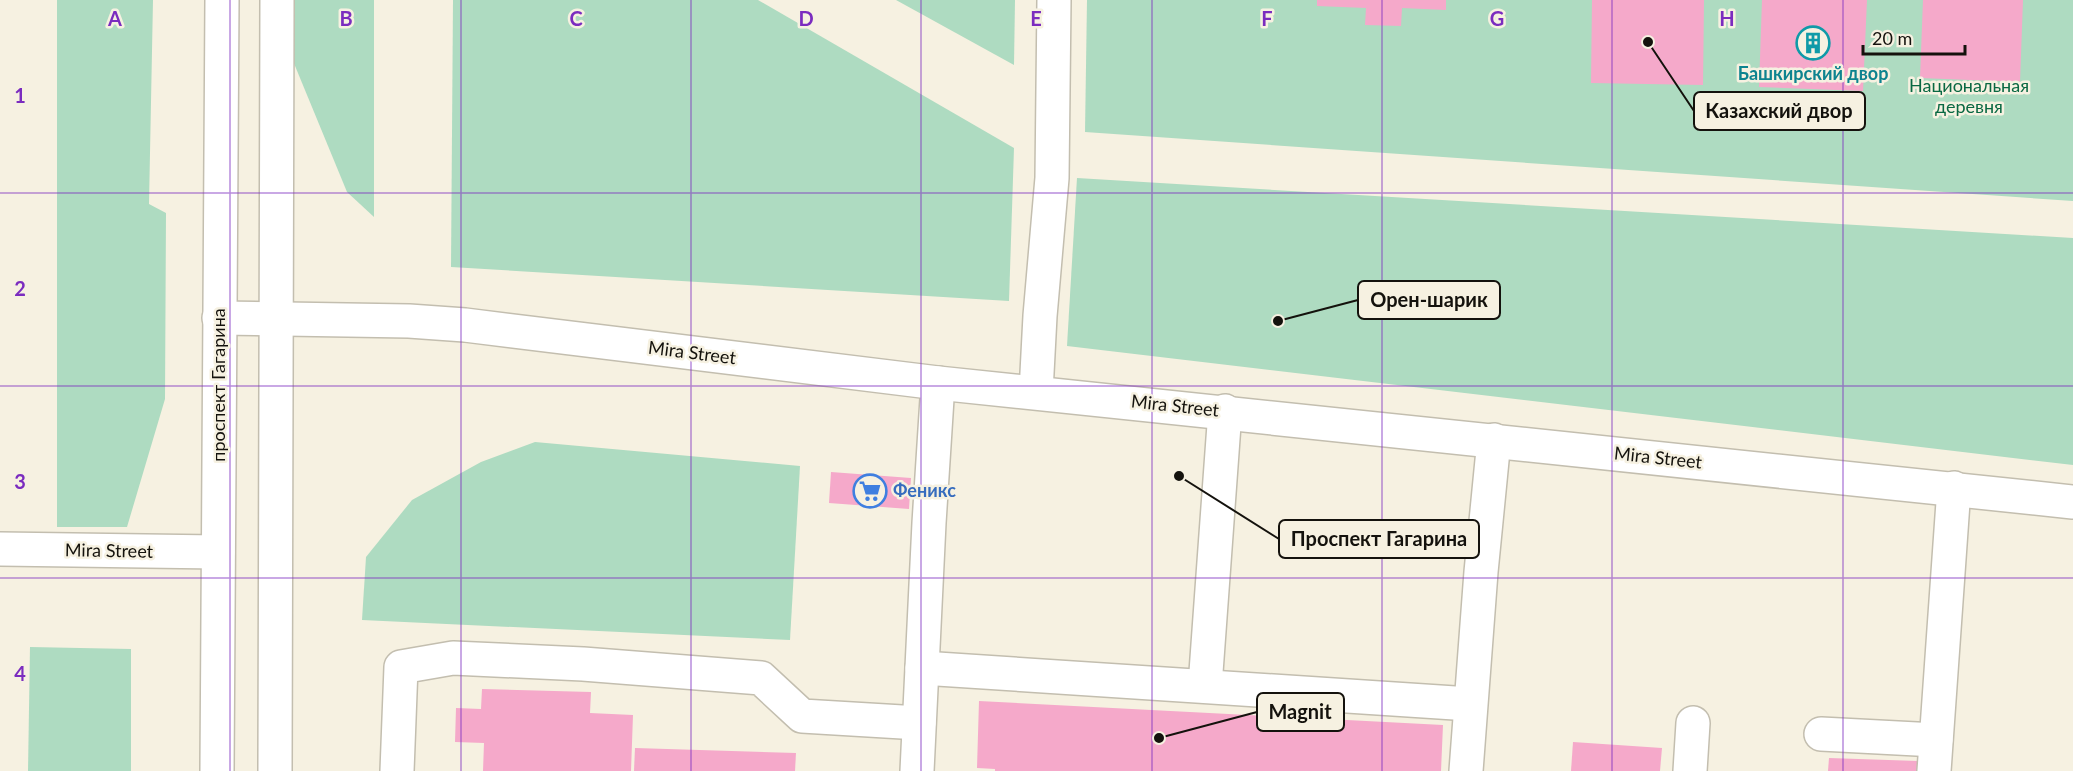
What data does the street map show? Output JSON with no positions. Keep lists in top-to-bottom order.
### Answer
{
  "streets": {
    "main road": ["Mira Street", "проспект Гагарина"]
  },
  "crossings": [
    ["Mira Street", "проспект Гагарина"]
  ],
  "parks": ["Национальная деревня"],
  "places": {
    "other": [
      "Казахский двор",
      "Орен-шарик",
      "Проспект Гагарина",
      "Magnit"
    ],
    "building": ["Башкирский двор"],
    "supermarket": ["Феникс"]
  },
  "scale_bar": "20 m",
  "grid": {
    "columns": [
      "A",
      "B",
      "C",
      "D",
      "E",
      "F",
      "G",
      "H"
    ],
    "rows": [
      "1",
      "2",
      "3",
      "4"
    ]
  }
}
